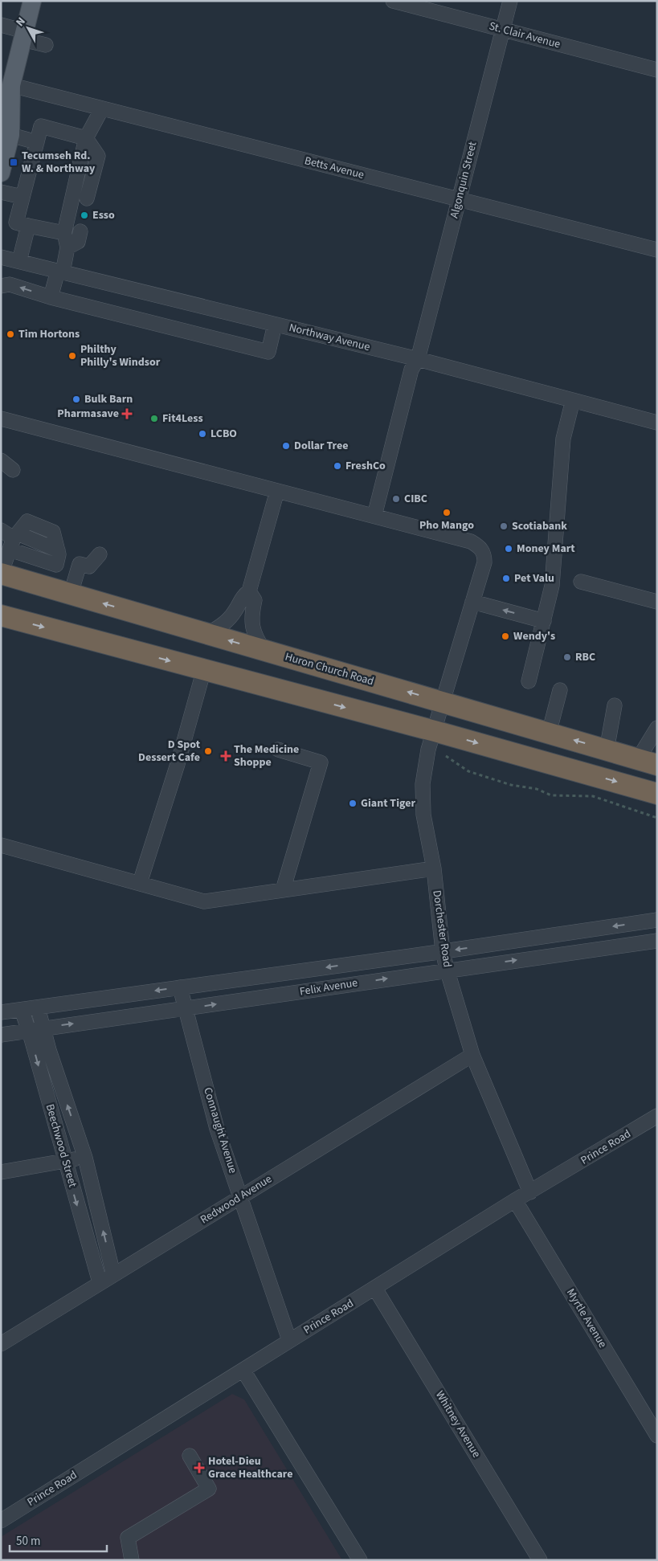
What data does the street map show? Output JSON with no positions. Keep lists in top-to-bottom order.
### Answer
{
  "streets": {
    "highway": ["Huron Church Road"],
    "street": [
      "St. Clair Avenue",
      "Betts Avenue",
      "Algonquin Street",
      "Northway Avenue",
      "Dorchester Road",
      "Felix Avenue",
      "Connaught Avenue",
      "Beechwood Street",
      "Prince Road",
      "Redwood Avenue",
      "Myrtle Avenue",
      "Whitney Avenue"
    ]
  },
  "crossings": [
    ["St. Clair Avenue", "Algonquin Street"],
    ["Betts Avenue", "Algonquin Street"],
    ["Algonquin Street", "Northway Avenue"],
    ["Algonquin Street", "Dorchester Road"],
    ["Huron Church Road", "Dorchester Road"],
    ["Dorchester Road", "Felix Avenue"],
    ["Dorchester Road", "Prince Road"],
    ["Dorchester Road", "Redwood Avenue"],
    ["Felix Avenue", "Connaught Avenue"],
    ["Felix Avenue", "Beechwood Street"],
    ["Connaught Avenue", "Prince Road"],
    ["Connaught Avenue", "Redwood Avenue"],
    ["Beechwood Street", "Redwood Avenue"],
    ["Prince Road", "Myrtle Avenue"],
    ["Prince Road", "Whitney Avenue"]
  ],
  "places": {
    "transit": ["Tecumseh Rd. W. & Northway"],
    "other": [
      "Esso",
      "Tim Hortons",
      "Philthy Philly's Windsor",
      "Bulk Barn",
      "Fit4Less",
      "LCBO",
      "Dollar Tree",
      "FreshCo",
      "CIBC",
      "Pho Mango",
      "Scotiabank",
      "Money Mart",
      "Pet Valu",
      "Wendy's",
      "RBC",
      "D Spot Dessert Cafe",
      "Giant Tiger"
    ],
    "health": ["Pharmasave", "The Medicine Shoppe", "Hotel-Dieu Grace Healthcare"]
  },
  "scale_bar": "50 m",
  "north": "top left"
}
